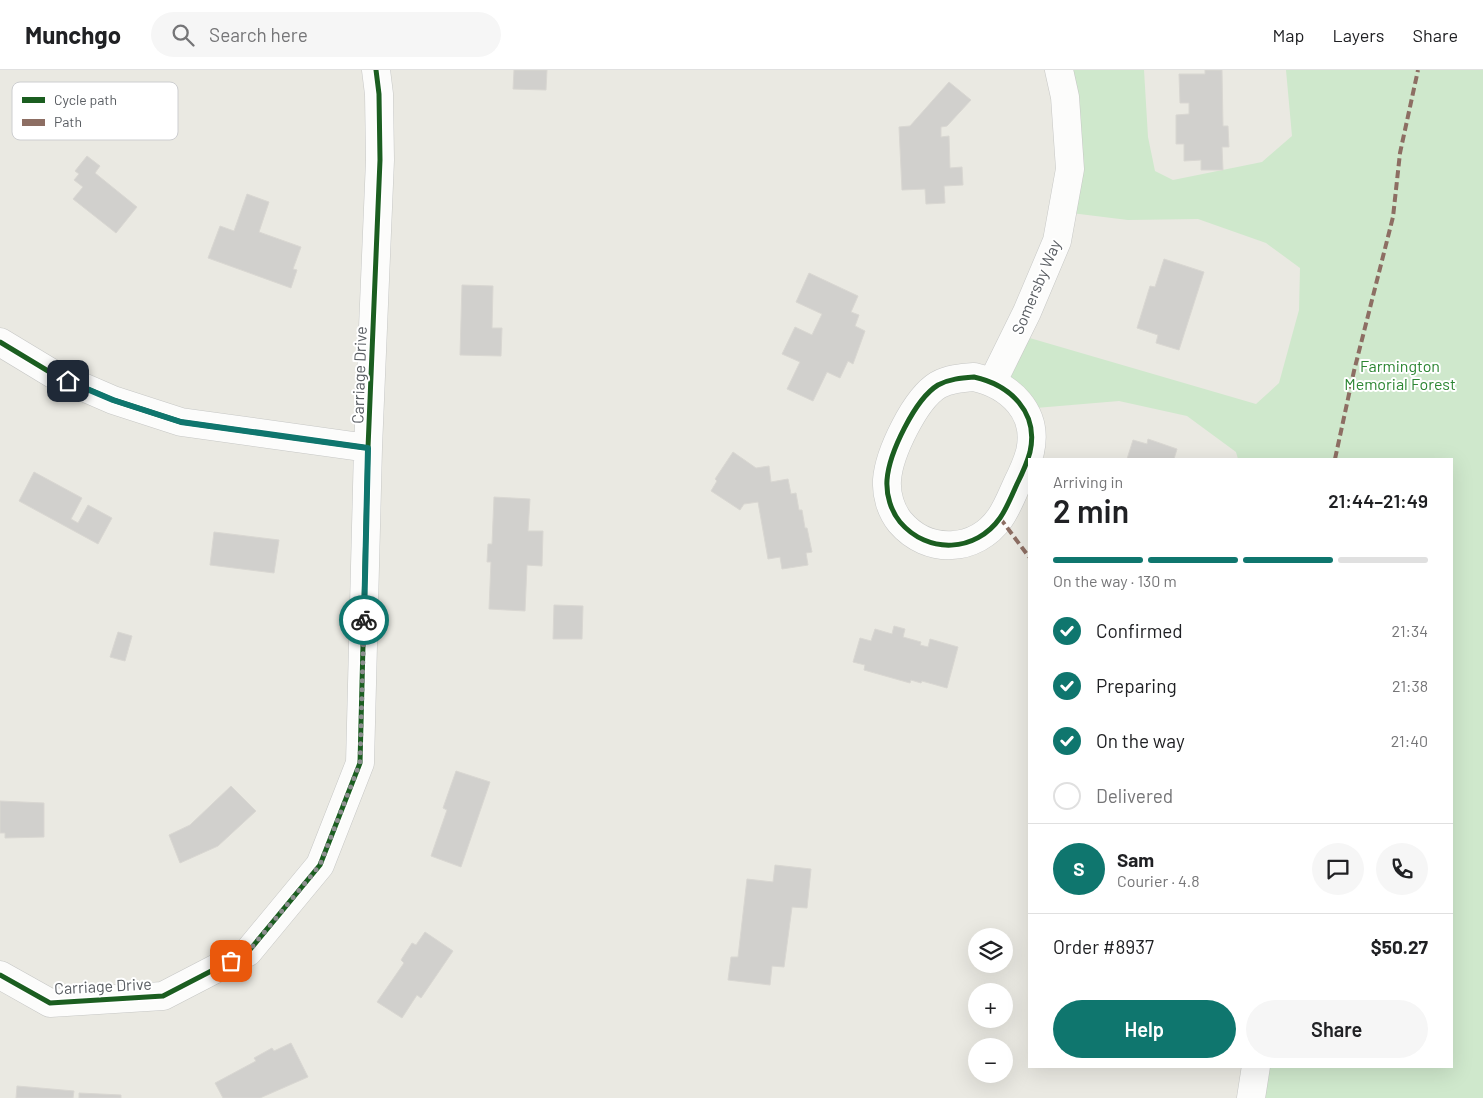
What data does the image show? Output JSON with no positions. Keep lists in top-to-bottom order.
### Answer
{
  "streets": {
    "street": ["Somersby Way", "Carriage Drive"]
  },
  "parks": ["Farmington Memorial Forest"],
  "legend": ["Cycle path", "Path"],
  "page": {
    "header": "Munchgo",
    "search": "Search here",
    "nav": ["Map", "Layers", "Share"],
    "heading": ["2 min", "Arriving in", "21:44–21:49"],
    "panel": [
      "Sam",
      "Courier · 4.8",
      "Order #8937",
      "$50.27"
    ],
    "bar": "On the way · 130 m",
    "list": [
      ["Confirmed", "21:34"],
      ["Preparing", "21:38"],
      ["On the way", "21:40"],
      "Delivered"
    ],
    "round": "S",
    "map_buttons": ["+", "−"],
    "buttons": ["Help", "Share"]
  }
}
